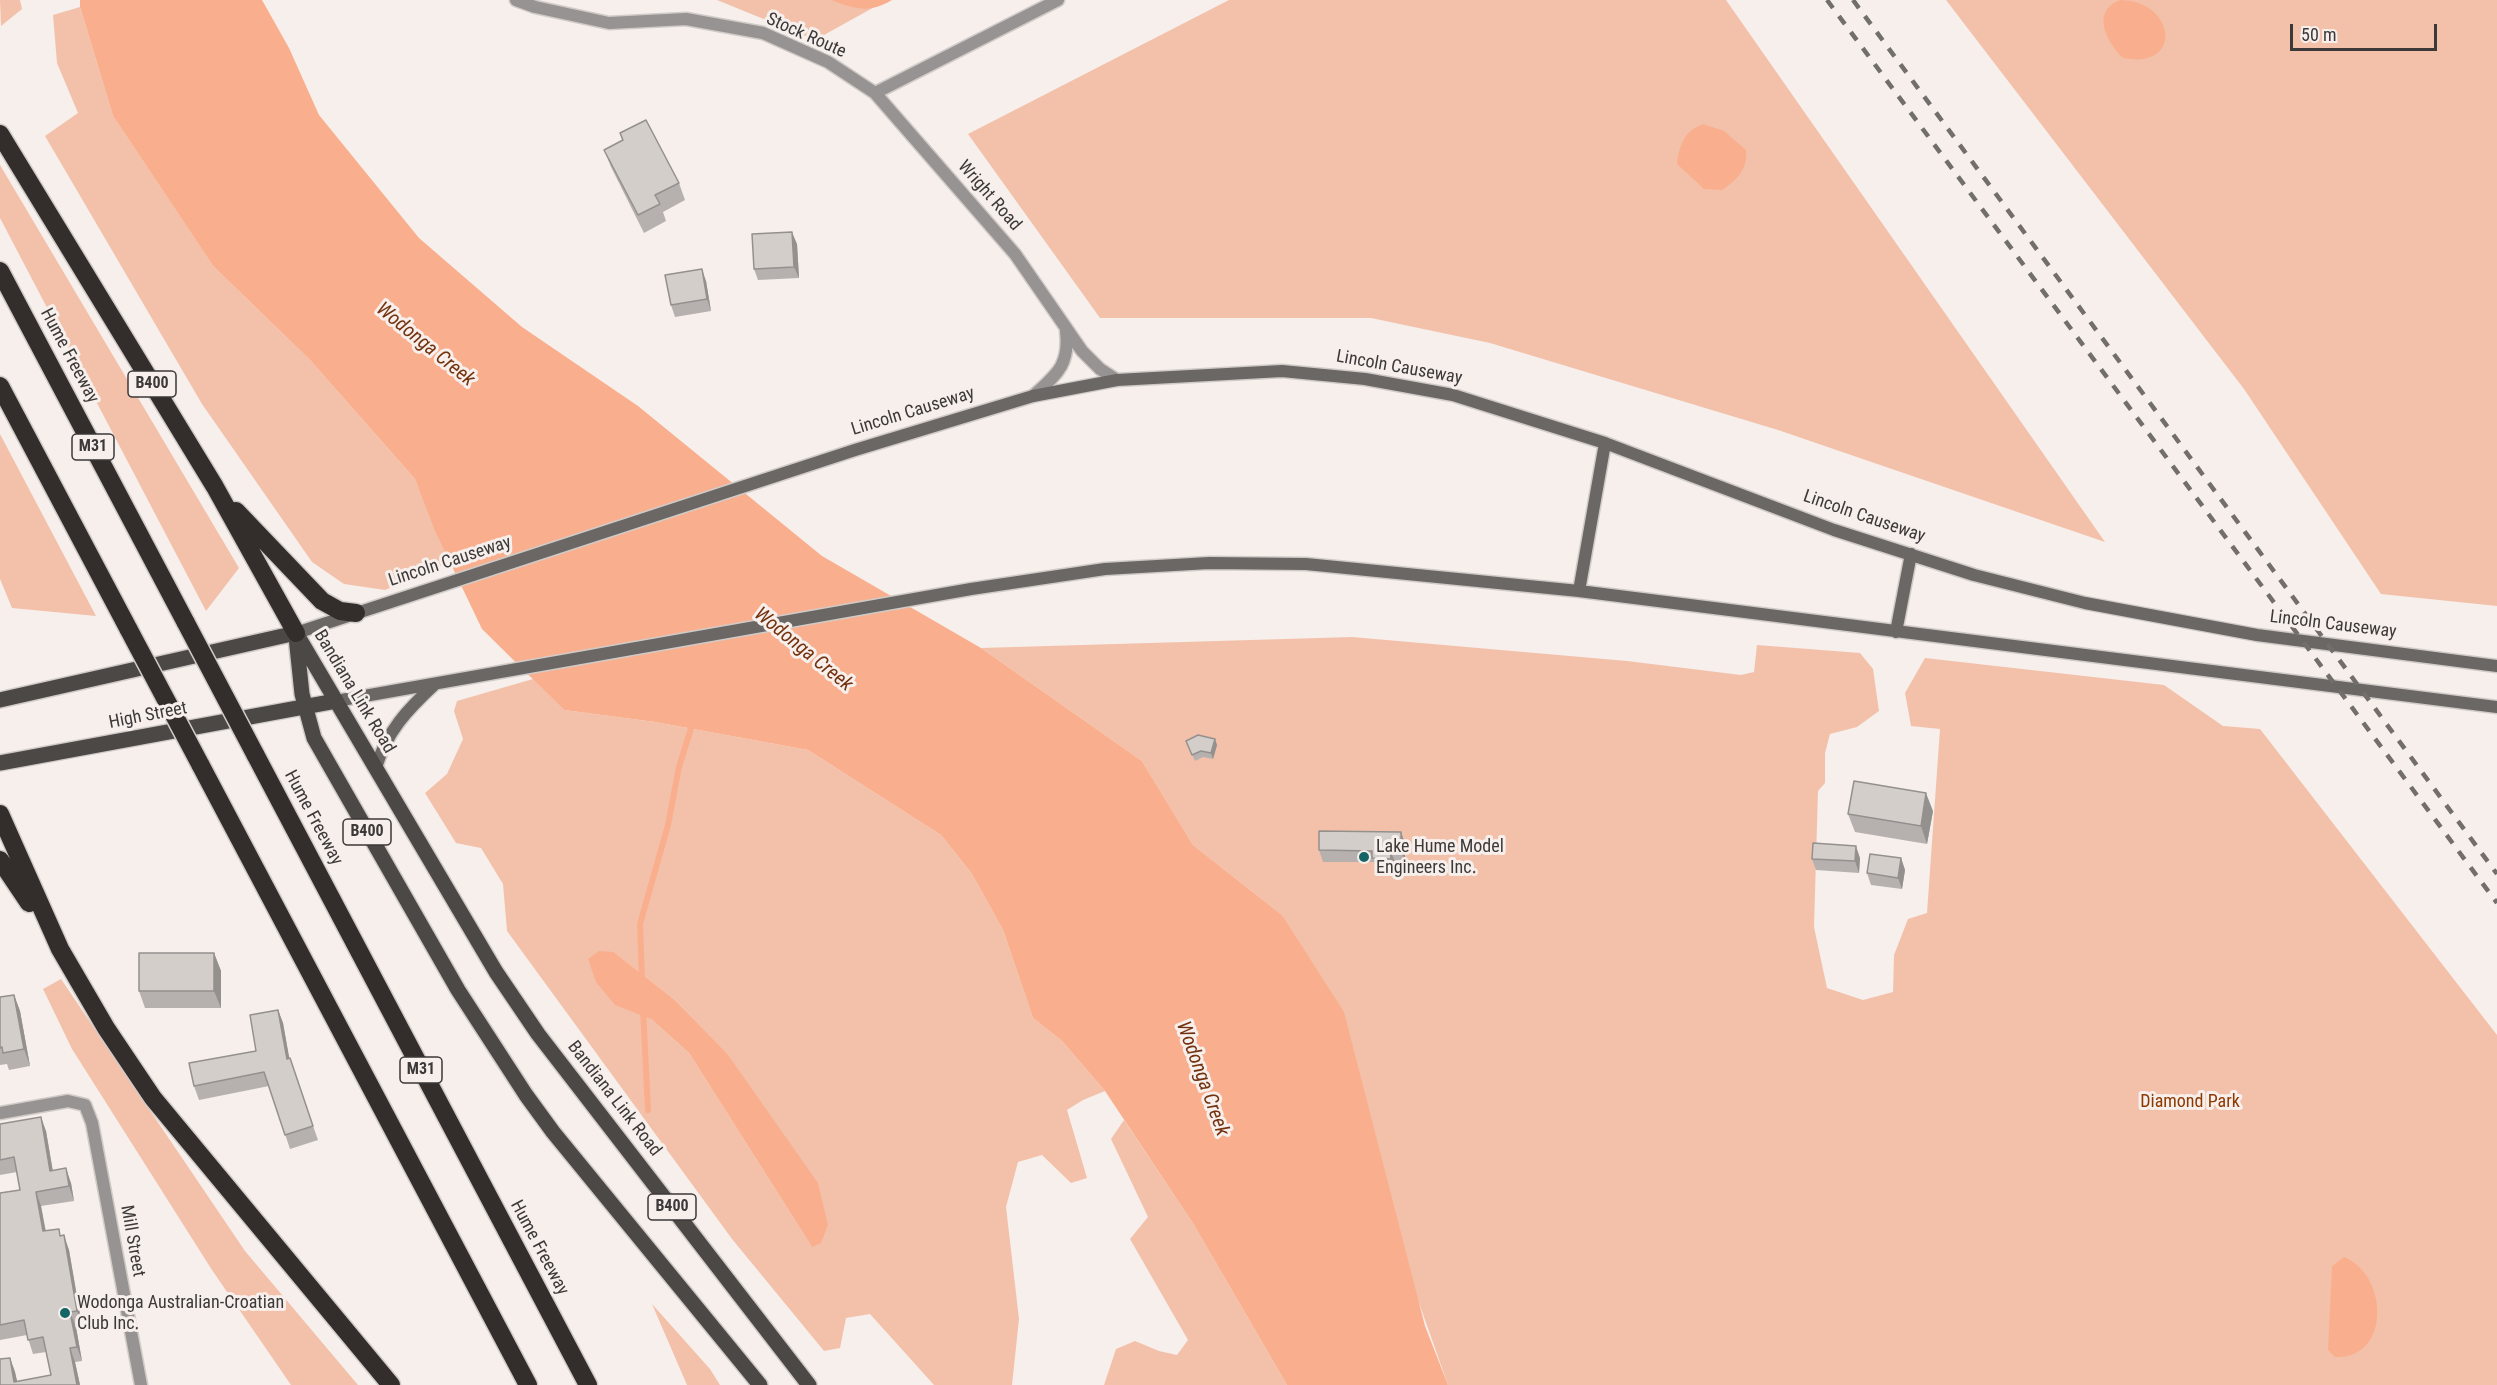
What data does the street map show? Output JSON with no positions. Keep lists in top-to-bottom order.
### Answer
{
  "streets": {
    "highway": ["Hume Freeway", "B400", "M31"],
    "main road": ["Lincoln Causeway", "Bandiana Link Road", "High Street"],
    "street": ["Stock Route", "Wright Road", "Mill Street"]
  },
  "crossings": [
    ["Stock Route", "Wright Road"],
    ["Wright Road", "Lincoln Causeway"],
    ["Lincoln Causeway", "B400"],
    ["Lincoln Causeway", "Bandiana Link Road"],
    ["B400", "Bandiana Link Road"],
    ["Bandiana Link Road", "High Street"]
  ],
  "water": ["Wodonga Creek"],
  "parks": ["Diamond Park"],
  "places": ["Lake Hume Model Engineers Inc.", "Wodonga Australian-Croatian Club Inc."],
  "scale_bar": "50 m"
}
